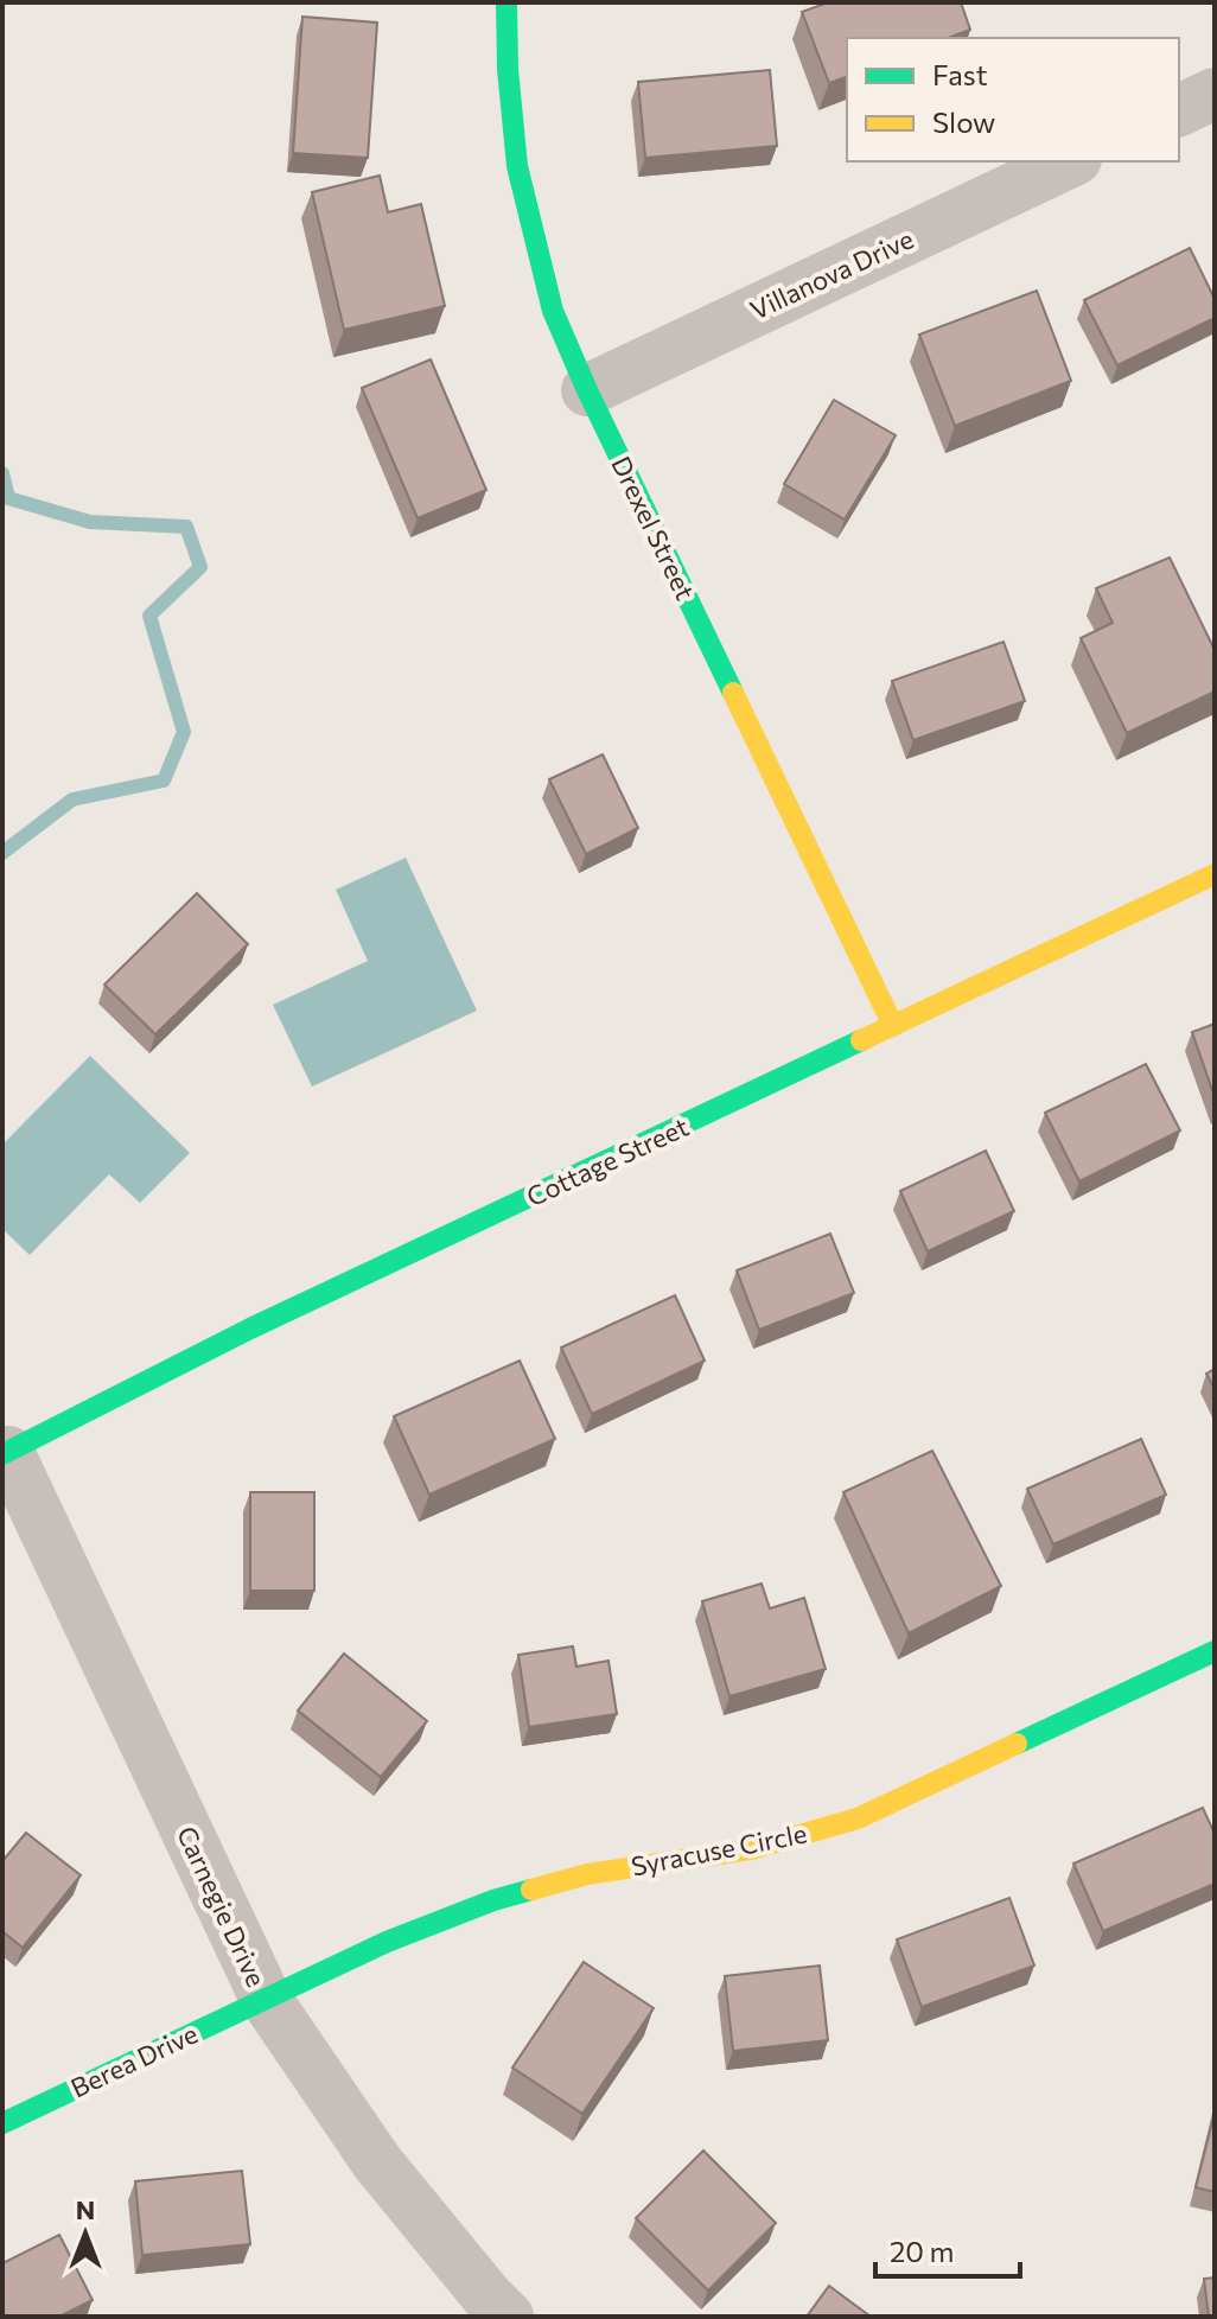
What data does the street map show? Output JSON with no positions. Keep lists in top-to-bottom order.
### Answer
{
  "streets": {
    "street": [
      "Villanova Drive",
      "Drexel Street",
      "Cottage Street",
      "Syracuse Circle",
      "Carnegie Drive",
      "Berea Drive"
    ]
  },
  "crossings": [
    ["Villanova Drive", "Drexel Street"],
    ["Drexel Street", "Cottage Street"],
    ["Cottage Street", "Carnegie Drive"],
    ["Syracuse Circle", "Carnegie Drive"],
    ["Syracuse Circle", "Berea Drive"],
    ["Carnegie Drive", "Berea Drive"]
  ],
  "legend": ["Fast", "Slow"],
  "scale_bar": "20 m",
  "north": "top"
}
